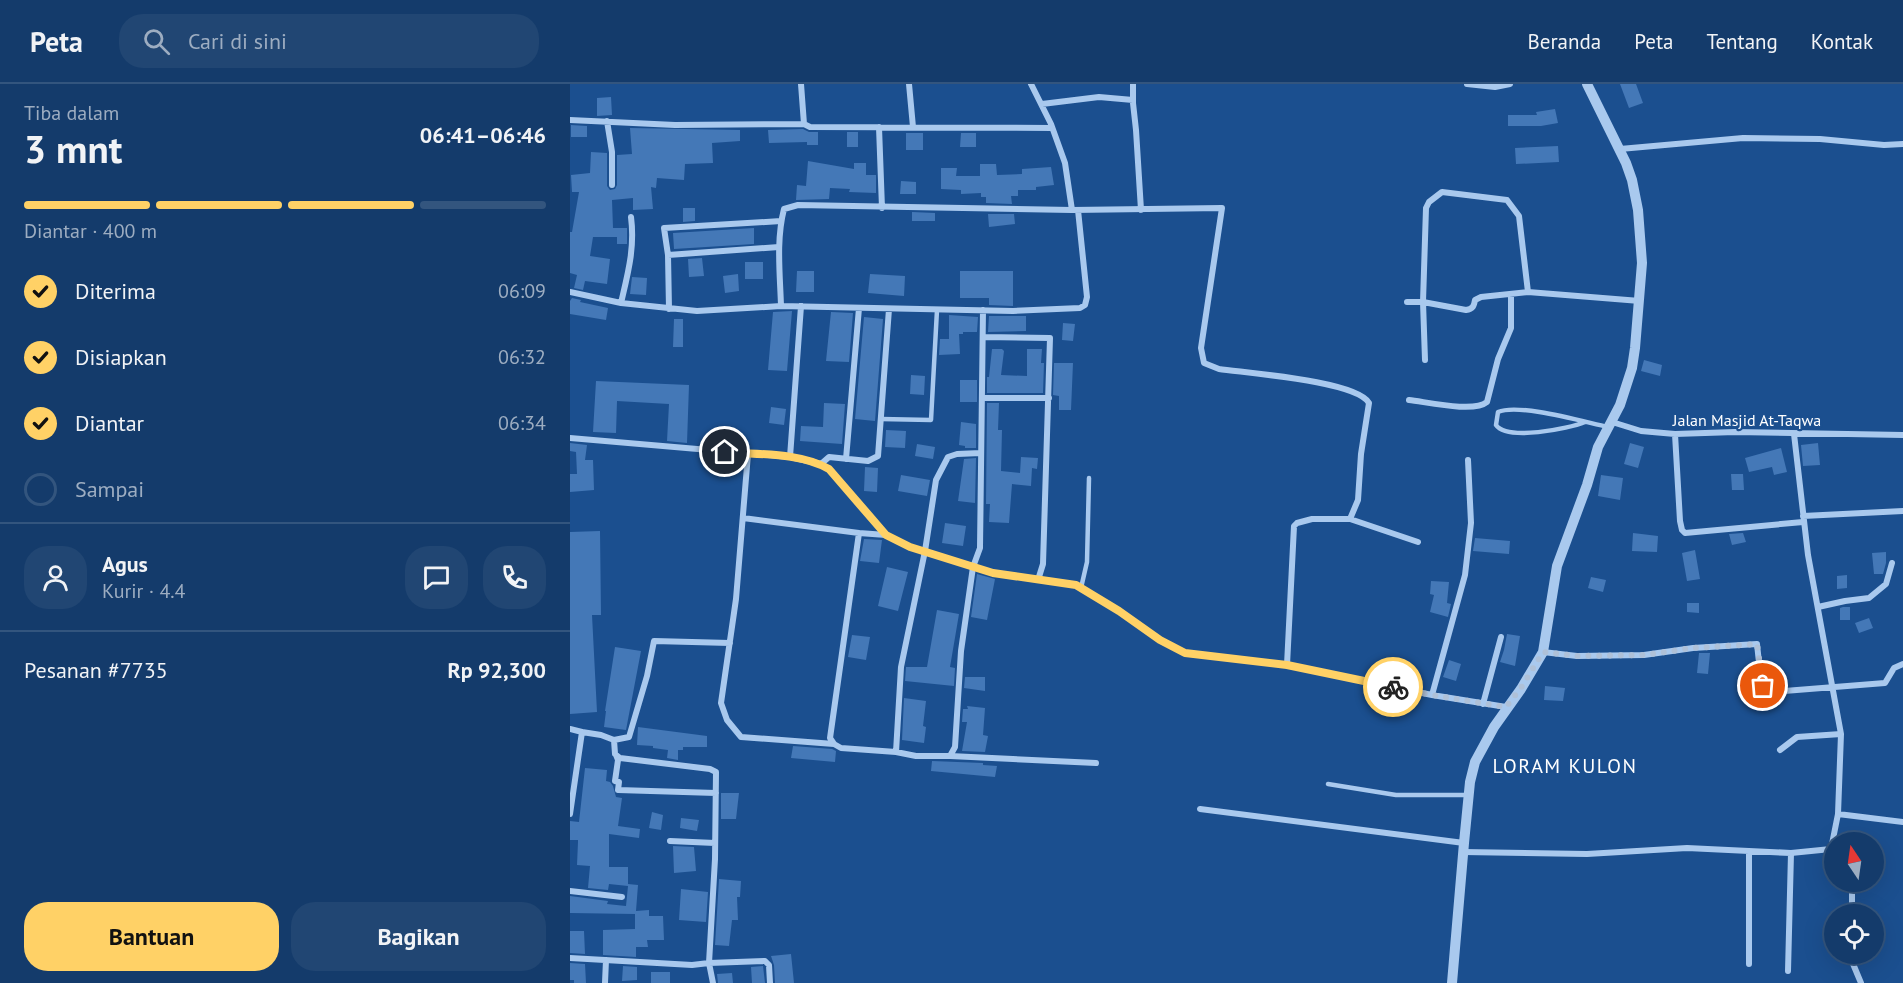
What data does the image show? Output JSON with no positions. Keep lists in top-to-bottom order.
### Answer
{
  "streets": {
    "street": ["Jalan Masjid At-Taqwa"]
  },
  "districts": ["LORAM KULON"],
  "north": "top",
  "page": {
    "header": "Peta",
    "search": "Cari di sini",
    "nav": [
      "Beranda",
      "Peta",
      "Tentang",
      "Kontak"
    ],
    "heading": ["3 mnt", "Tiba dalam", "06:41–06:46"],
    "panel": [
      "Agus",
      "Kurir · 4.4",
      "Pesanan #7735",
      "Rp 92,300"
    ],
    "bar": "Diantar · 400 m",
    "list": [
      ["Diterima", "06:09"],
      ["Disiapkan", "06:32"],
      ["Diantar", "06:34"],
      "Sampai"
    ],
    "buttons": ["Bantuan", "Bagikan"]
  }
}
